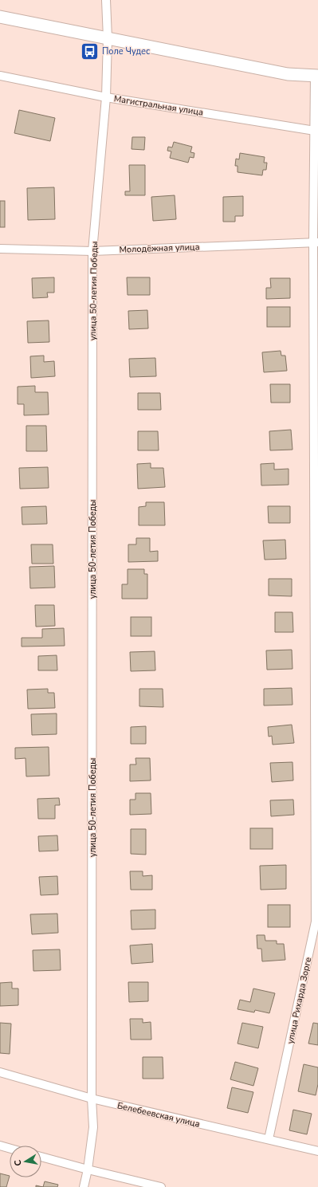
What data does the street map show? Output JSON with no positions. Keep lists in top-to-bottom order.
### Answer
{
  "streets": {
    "street": [
      "Магистральная улица",
      "Молодёжная улица",
      "улица 50-летия Победы",
      "улица Рихарда Зорге",
      "Белебеевская улица"
    ]
  },
  "crossings": [
    ["Магистральная улица", "улица 50-летия Победы"],
    ["Магистральная улица", "улица Рихарда Зорге"],
    ["Молодёжная улица", "улица 50-летия Победы"],
    ["Молодёжная улица", "улица Рихарда Зорге"],
    ["улица 50-летия Победы", "Белебеевская улица"],
    ["улица Рихарда Зорге", "Белебеевская улица"]
  ],
  "places": {
    "bus stop": ["Поле Чудес"]
  },
  "north": "left"
}
